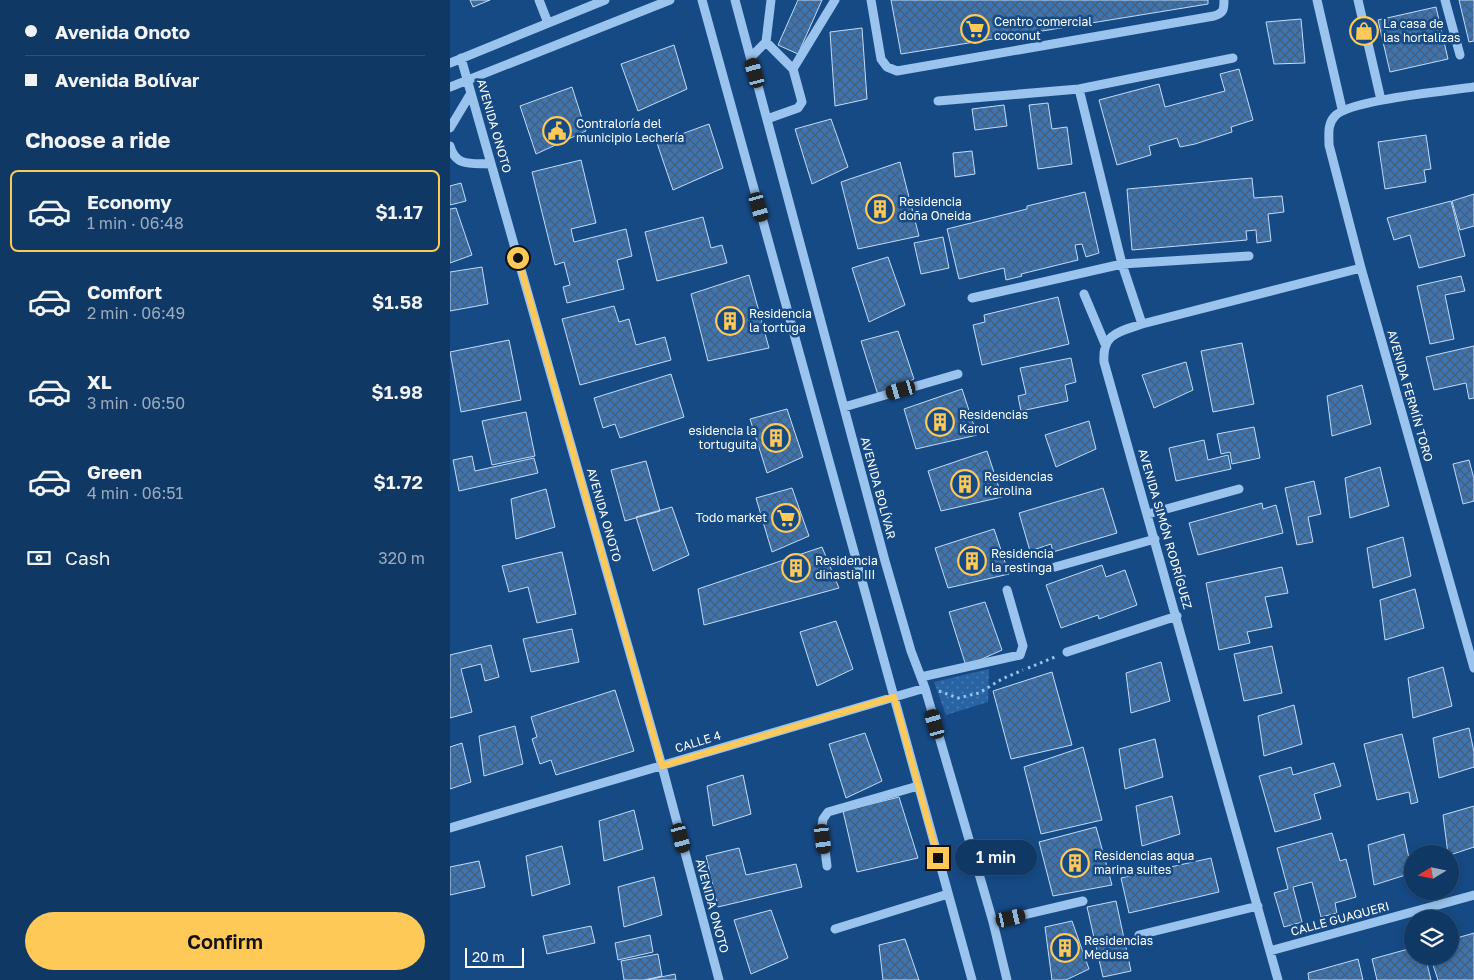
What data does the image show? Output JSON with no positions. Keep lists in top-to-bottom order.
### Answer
{
  "streets": {
    "street": [
      "AVENIDA ONOTO",
      "AVENIDA FERMÍN TORO",
      "AVENIDA BOLÍVAR",
      "AVENIDA SIMÓN RODRÍGUEZ",
      "CALLE 4",
      "CALLE GUAQUERI"
    ]
  },
  "crossings": [
    ["AVENIDA ONOTO", "CALLE 4"],
    ["AVENIDA BOLÍVAR", "CALLE 4"],
    ["AVENIDA SIMÓN RODRÍGUEZ", "CALLE GUAQUERI"]
  ],
  "places": {
    "supermarket": ["Centro comercial coconut", "Todo market"],
    "shop": ["La casa de las hortalizas"],
    "public building": ["Contraloría del municipio Lechería"],
    "building": [
      "Residencia doña Oneida",
      "Residencia la tortuga",
      "Residencias Karol",
      "esidencia la tortuguita",
      "Residencias Karolina",
      "Residencia la restinga",
      "Residencia dinastia III",
      "Residencias aqua marina suites",
      "Residencias Medusa"
    ]
  },
  "scale_bar": "20 m",
  "north": "left",
  "page": {
    "banner": ["Avenida Onoto", "Avenida Bolívar"],
    "heading": "Choose a ride",
    "list": [
      {
        "name": "Economy",
        "note": "1 min · 06:48",
        "value": "$1.17"
      },
      {
        "name": "Comfort",
        "note": "2 min · 06:49",
        "value": "$1.58"
      },
      {
        "name": "XL",
        "note": "3 min · 06:50",
        "value": "$1.98"
      },
      {
        "name": "Green",
        "note": "4 min · 06:51",
        "value": "$1.72"
      }
    ],
    "pay": ["Cash", "320 m"],
    "bubble": "1 min",
    "buttons": "Confirm",
    "scale": "20 m"
  }
}
